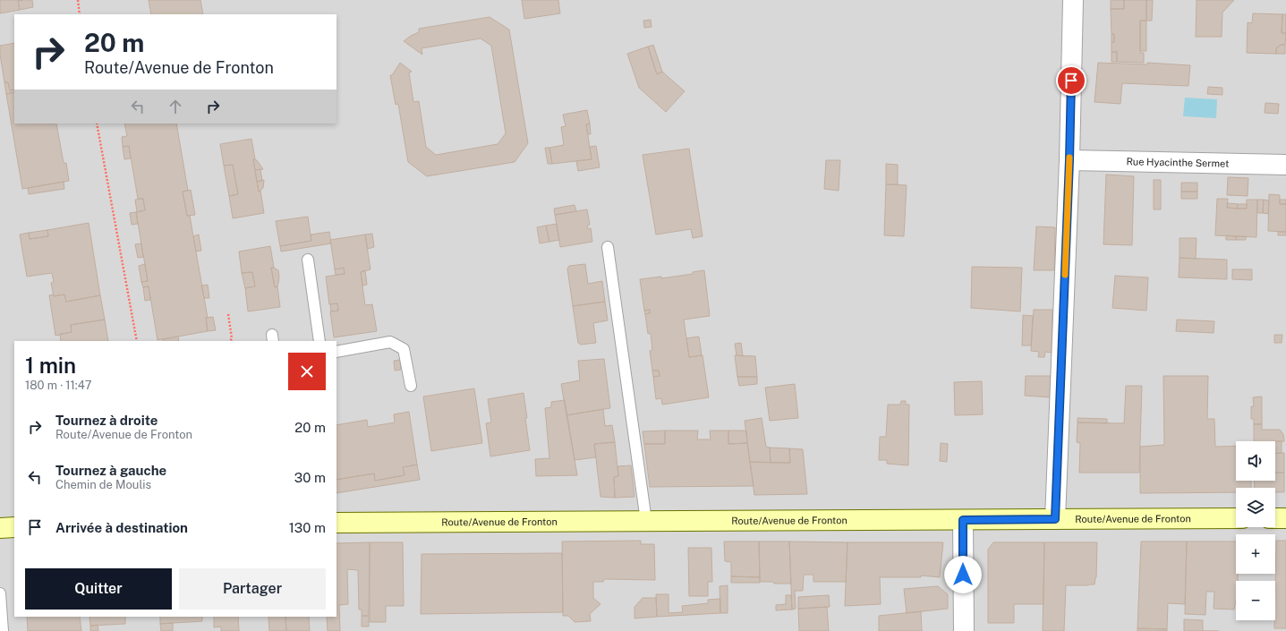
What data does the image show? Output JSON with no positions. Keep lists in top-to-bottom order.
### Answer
{
  "streets": {
    "main road": ["Route/Avenue de Fronton"],
    "street": ["Rue Hyacinthe Sermet"]
  },
  "page": {
    "turn": ["20 m", "Route/Avenue de Fronton"],
    "heading": ["1 min", "180 m · 11:47"],
    "list": [
      {
        "name": "Tournez à droite",
        "note": "Route/Avenue de Fronton",
        "value": "20 m"
      },
      {
        "name": "Tournez à gauche",
        "note": "Chemin de Moulis",
        "value": "30 m"
      },
      {
        "name": "Arrivée à destination",
        "value": "130 m"
      }
    ],
    "map_buttons": ["+", "−"],
    "buttons": ["Quitter", "Partager"]
  }
}
